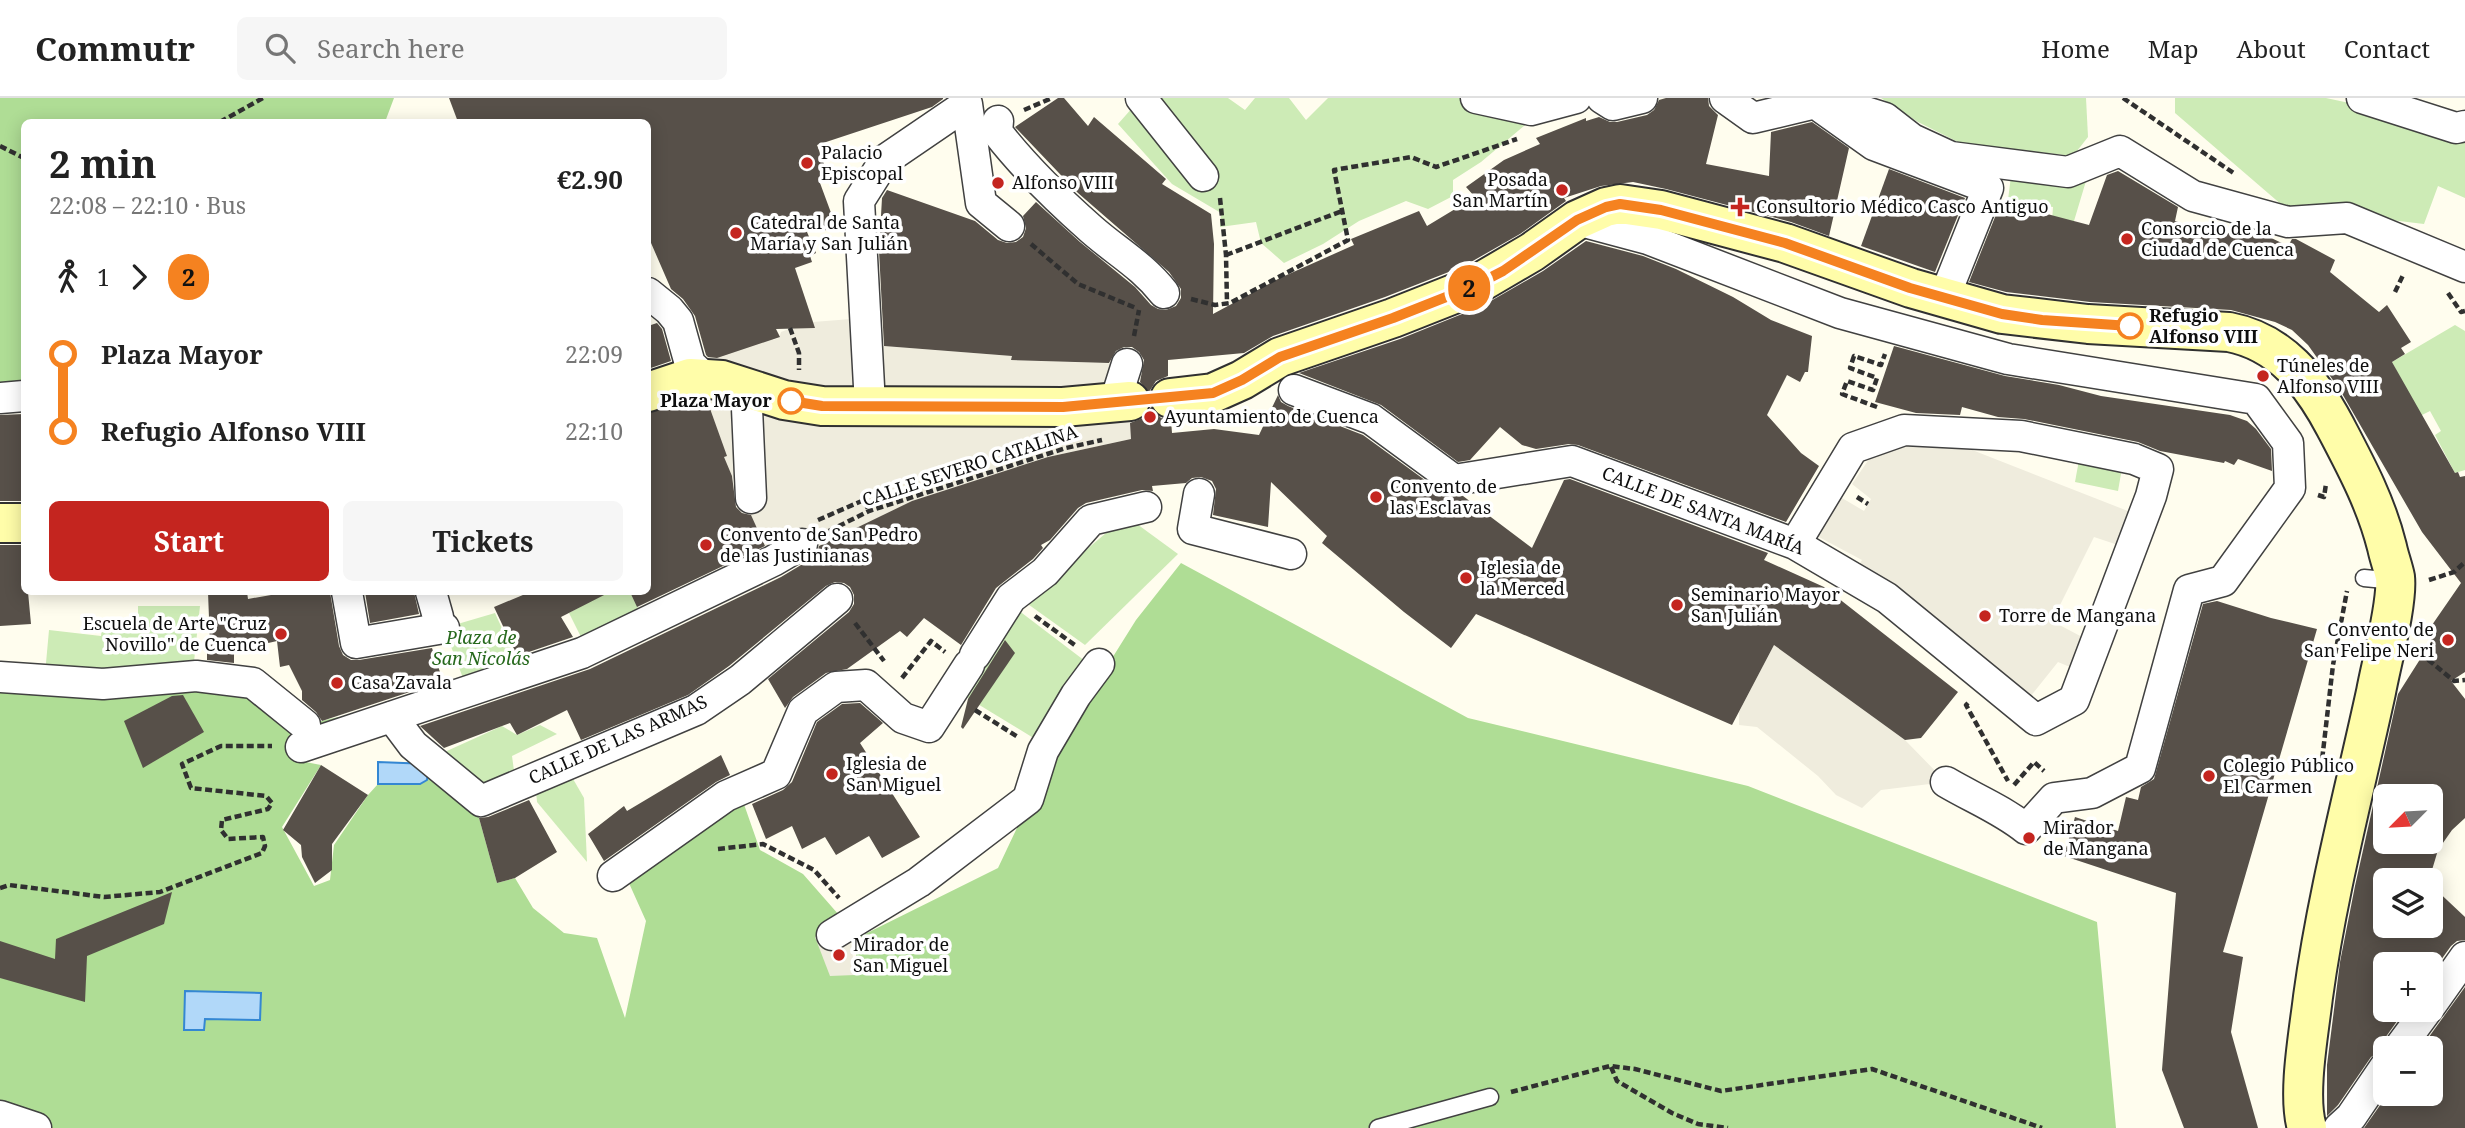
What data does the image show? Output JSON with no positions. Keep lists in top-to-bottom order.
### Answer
{
  "streets": {
    "street": ["CALLE DE SANTA MARÍA", "CALLE DE LAS ARMAS"],
    "path": ["CALLE SEVERO CATALINA"]
  },
  "parks": ["Plaza de San Nicolás"],
  "places": {
    "other": [
      "Palacio Episcopal",
      "Alfonso VIII",
      "Posada San Martín",
      "Catedral de Santa María y San Julián",
      "Consorcio de la Ciudad de Cuenca",
      "Refugio Alfonso VIII",
      "Túneles de Alfonso VIII",
      "Plaza Mayor",
      "Ayuntamiento de Cuenca",
      "Convento de las Esclavas",
      "Convento de San Pedro de las Justinianas",
      "Iglesia de la Merced",
      "Seminario Mayor San Julián",
      "Torre de Mangana",
      "Escuela de Arte \"Cruz Novillo\" de Cuenca",
      "Convento de San Felipe Neri",
      "Casa Zavala",
      "Iglesia de San Miguel",
      "Colegio Público El Carmen",
      "Mirador de Mangana",
      "Mirador de San Miguel"
    ],
    "health": ["Consultorio Médico Casco Antiguo"]
  },
  "lines": ["bus line 2"],
  "north": "bottom left",
  "page": {
    "header": "Commutr",
    "search": "Search here",
    "nav": [
      "Home",
      "Map",
      "About",
      "Contact"
    ],
    "on_map": "2",
    "heading": ["2 min", "22:08 – 22:10 · Bus", "€2.90"],
    "legs": ["1", "2"],
    "list": [
      {
        "name": "Plaza Mayor",
        "value": "22:09"
      },
      {
        "name": "Refugio Alfonso VIII",
        "value": "22:10"
      }
    ],
    "buttons": ["Start", "Tickets"],
    "map_buttons": ["+", "−"]
  }
}
